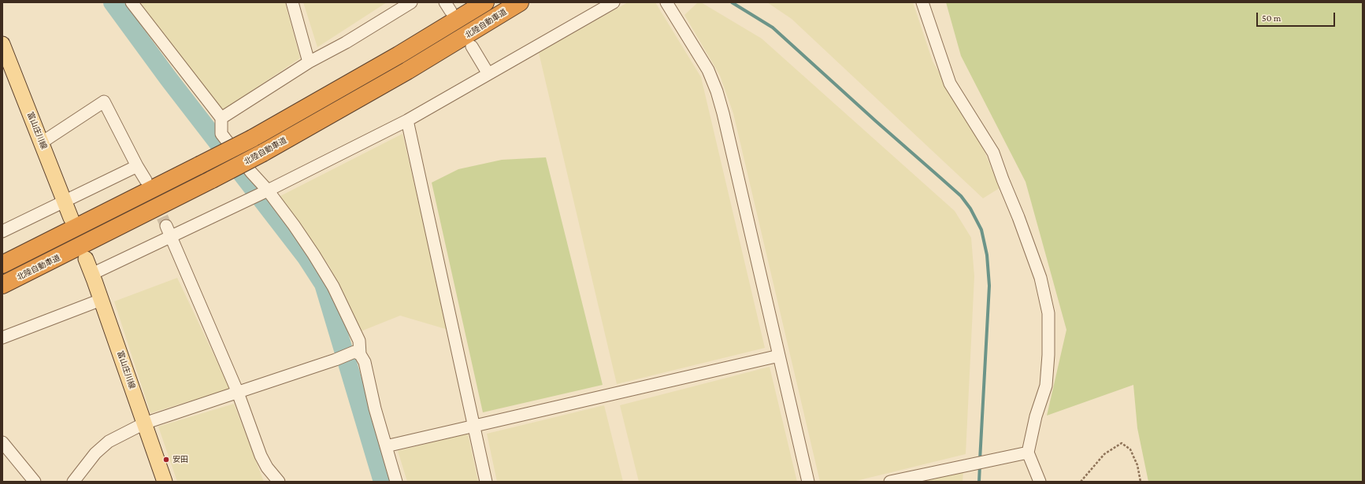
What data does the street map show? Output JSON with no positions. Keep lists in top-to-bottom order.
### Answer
{
  "streets": {
    "highway": ["北陸自動車道"],
    "main road": ["富山庄川線"]
  },
  "places": ["安田"],
  "scale_bar": "50 m"
}
